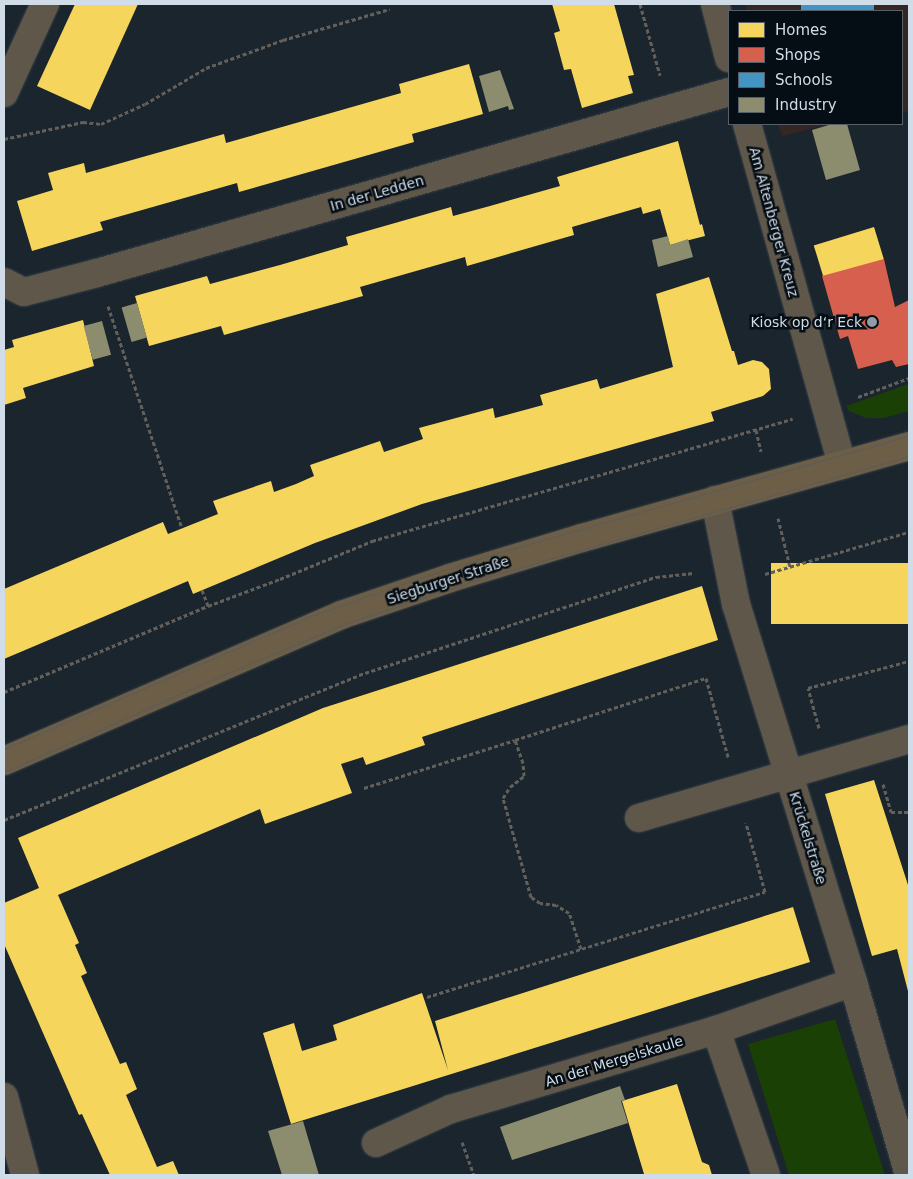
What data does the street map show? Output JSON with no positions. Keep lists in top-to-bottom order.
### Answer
{
  "streets": {
    "main road": ["Siegburger Straße"],
    "street": [
      "In der Ledden",
      "Am Altenberger Kreuz",
      "Krückelstraße",
      "An der Mergelskaule"
    ]
  },
  "crossings": [
    ["Am Altenberger Kreuz", "Siegburger Straße"],
    ["Siegburger Straße", "Krückelstraße"],
    ["Krückelstraße", "An der Mergelskaule"]
  ],
  "places": ["Kiosk op d‘r Eck"],
  "legend": [
    "Homes",
    "Shops",
    "Schools",
    "Industry"
  ]
}
